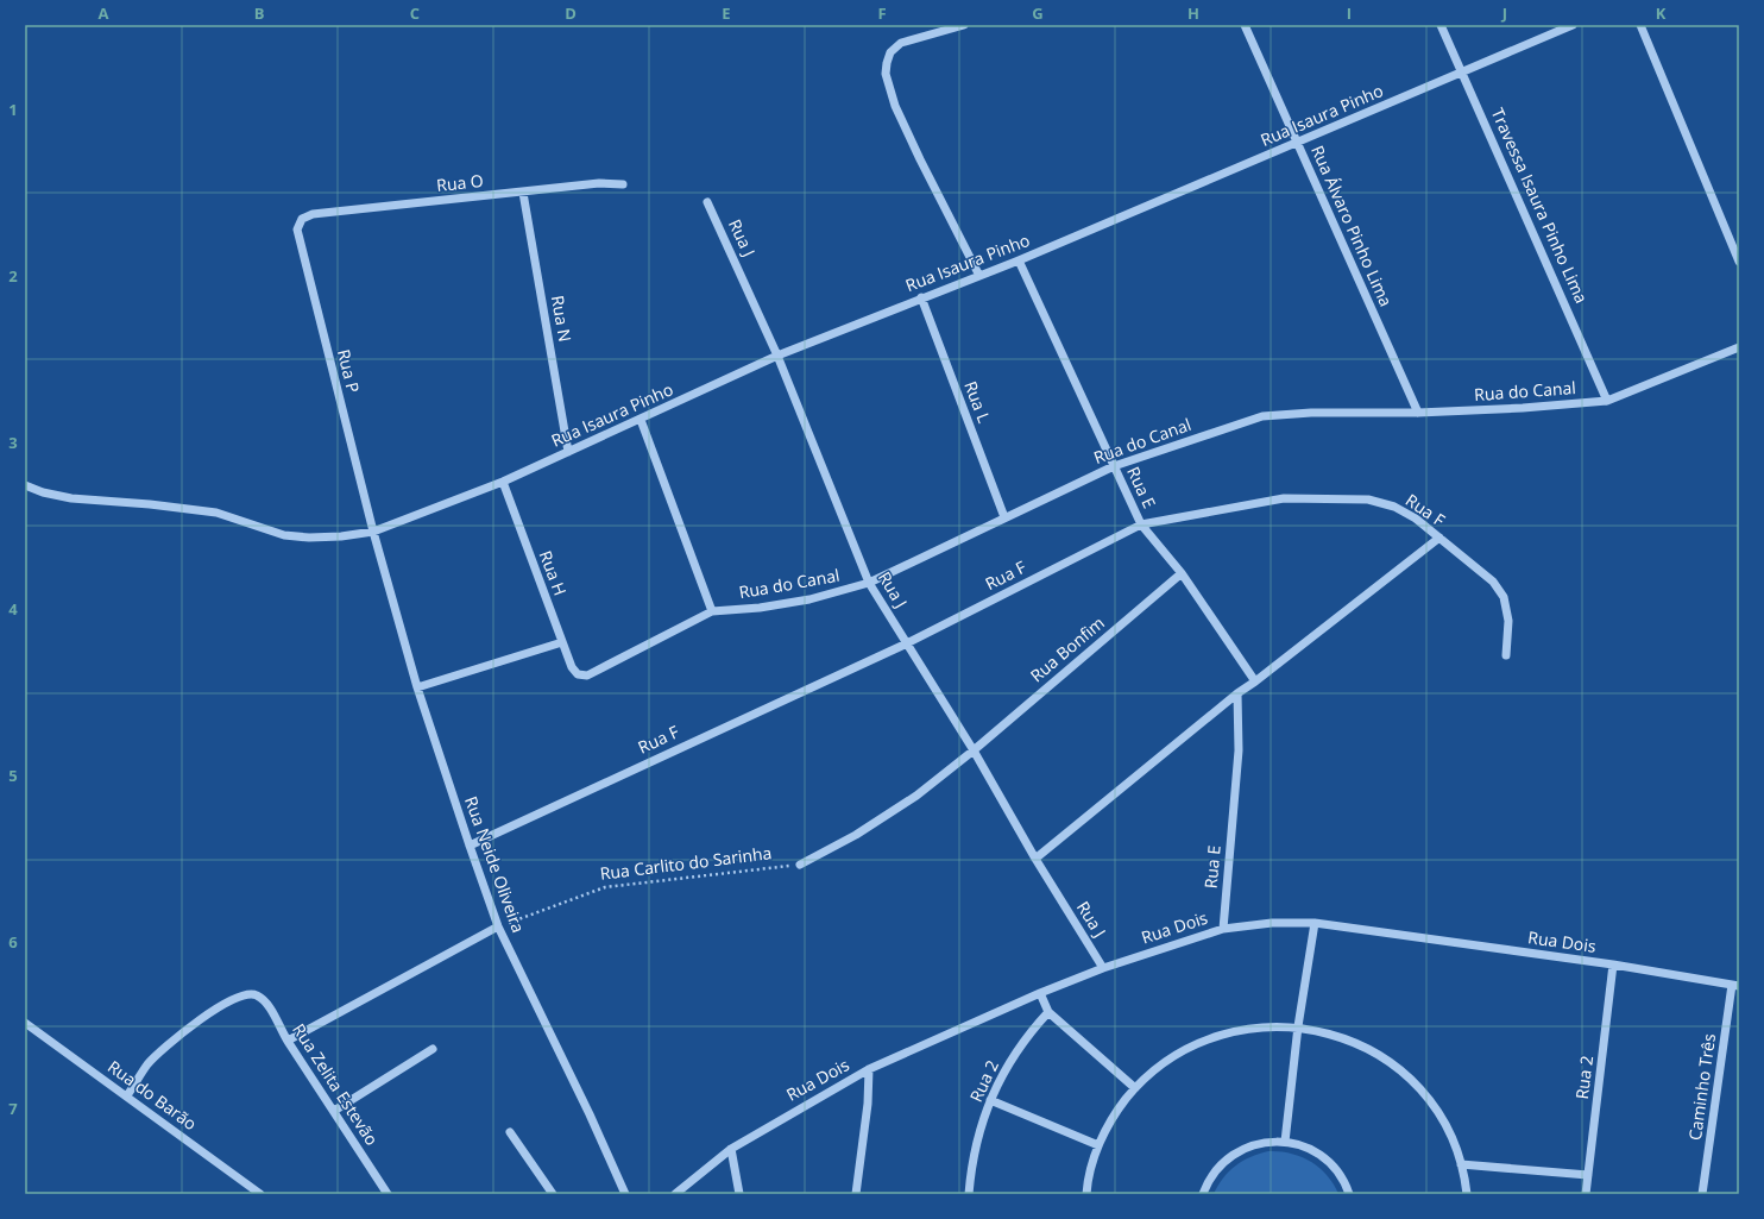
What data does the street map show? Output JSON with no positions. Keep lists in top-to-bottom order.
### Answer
{
  "streets": {
    "street": [
      "Rua Isaura Pinho",
      "Rua O",
      "Travessa Isaura Pinho Lima",
      "Rua Álvaro Pinho Lima",
      "Rua J",
      "Rua N",
      "Rua P",
      "Rua do Canal",
      "Rua L",
      "Rua E",
      "Rua F",
      "Rua H",
      "Rua Bonfim",
      "Rua Neide Oliveira",
      "Rua Dois",
      "Rua 2",
      "Rua Zelita Estevão",
      "Caminho Três",
      "Rua do Barão"
    ],
    "path": ["Rua Carlito do Sarinha"]
  },
  "crossings": [
    ["Rua Isaura Pinho", "Travessa Isaura Pinho Lima"],
    ["Rua Isaura Pinho", "Rua Álvaro Pinho Lima"],
    ["Rua Isaura Pinho", "Rua J"],
    ["Rua Isaura Pinho", "Rua N"],
    ["Rua Isaura Pinho", "Rua P"],
    ["Rua Isaura Pinho", "Rua L"],
    ["Rua Isaura Pinho", "Rua E"],
    ["Rua Isaura Pinho", "Rua H"],
    ["Rua Isaura Pinho", "Rua Neide Oliveira"],
    ["Rua O", "Rua N"],
    ["Rua O", "Rua P"],
    ["Travessa Isaura Pinho Lima", "Rua do Canal"],
    ["Rua Álvaro Pinho Lima", "Rua do Canal"],
    ["Rua J", "Rua do Canal"],
    ["Rua J", "Rua F"],
    ["Rua J", "Rua Bonfim"],
    ["Rua J", "Rua Dois"],
    ["Rua P", "Rua Neide Oliveira"],
    ["Rua do Canal", "Rua L"],
    ["Rua do Canal", "Rua E"],
    ["Rua do Canal", "Rua H"],
    ["Rua E", "Rua F"],
    ["Rua E", "Rua Bonfim"],
    ["Rua E", "Rua Dois"],
    ["Rua F", "Rua Neide Oliveira"],
    ["Rua Carlito do Sarinha", "Rua Neide Oliveira"],
    ["Rua Dois", "Rua 2"],
    ["Rua Dois", "Caminho Três"],
    ["Rua Zelita Estevão", "Rua do Barão"]
  ],
  "grid": {
    "columns": [
      "A",
      "B",
      "C",
      "D",
      "E",
      "F",
      "G",
      "H",
      "I",
      "J",
      "K"
    ],
    "rows": [
      "1",
      "2",
      "3",
      "4",
      "5",
      "6",
      "7"
    ]
  }
}
